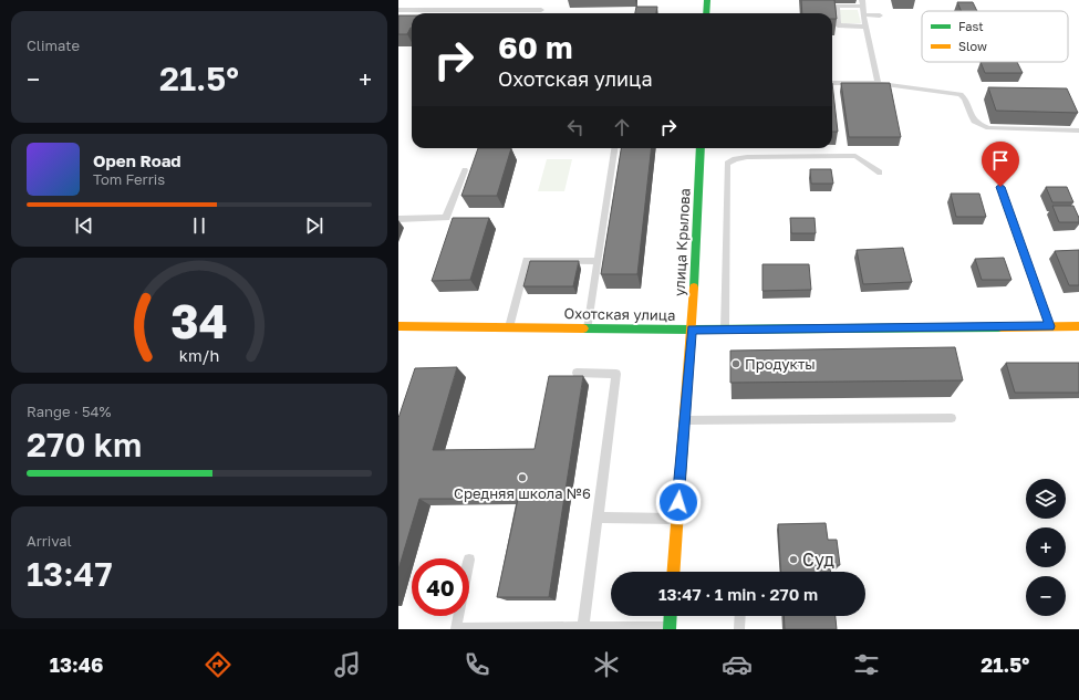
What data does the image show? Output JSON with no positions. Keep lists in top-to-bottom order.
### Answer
{
  "streets": {
    "street": ["улица Крылова", "Охотская улица"]
  },
  "crossings": [
    ["улица Крылова", "Охотская улица"]
  ],
  "places": ["Продукты", "Средняя школа №6", "Суд"],
  "legend": ["Fast", "Slow"],
  "page": {
    "tile": [
      "Climate",
      ["Range · 54%", "270 km"],
      ["Arrival", "13:47"]
    ],
    "turn": ["60 m", "Охотская улица"],
    "heat": ["−", "21.5°", "+"],
    "song": ["Open Road", "Tom Ferris"],
    "map_buttons": ["+", "−"],
    "limit": "40",
    "trip": "13:47 · 1 min · 270 m",
    "tabs": ["13:46", "21.5°"],
    "gauge": ["34", "km/h"]
  }
}
